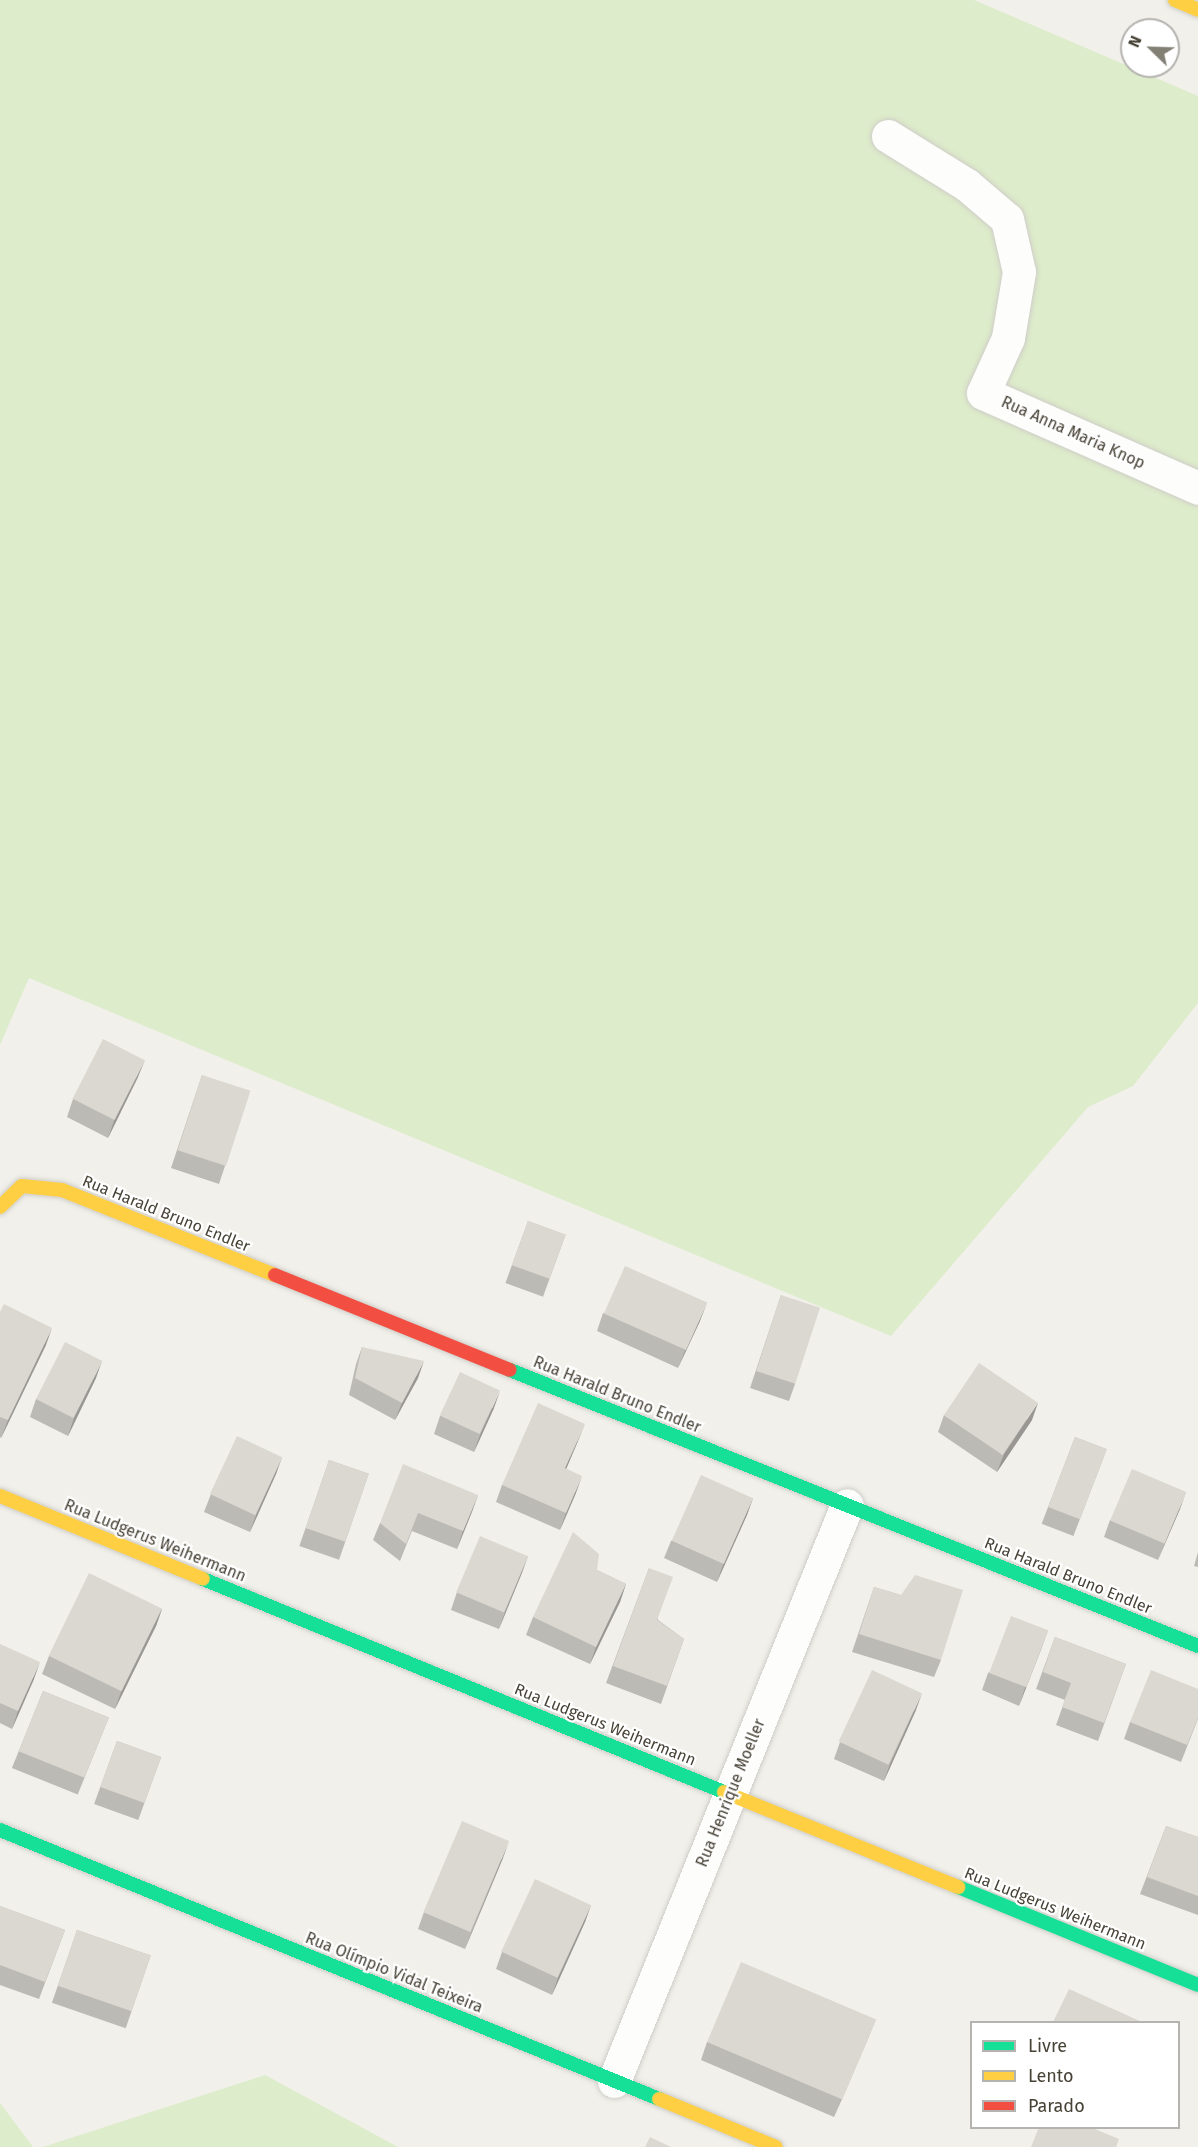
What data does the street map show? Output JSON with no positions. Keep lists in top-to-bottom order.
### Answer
{
  "streets": {
    "street": [
      "Rua Anna Maria Knop",
      "Rua Harald Bruno Endler",
      "Rua Ludgerus Weihermann",
      "Rua Henrique Moeller",
      "Rua Olímpio Vidal Teixeira"
    ]
  },
  "crossings": [
    ["Rua Harald Bruno Endler", "Rua Henrique Moeller"],
    ["Rua Ludgerus Weihermann", "Rua Henrique Moeller"],
    ["Rua Henrique Moeller", "Rua Olímpio Vidal Teixeira"]
  ],
  "legend": ["Livre", "Lento", "Parado"],
  "north": "top left"
}
